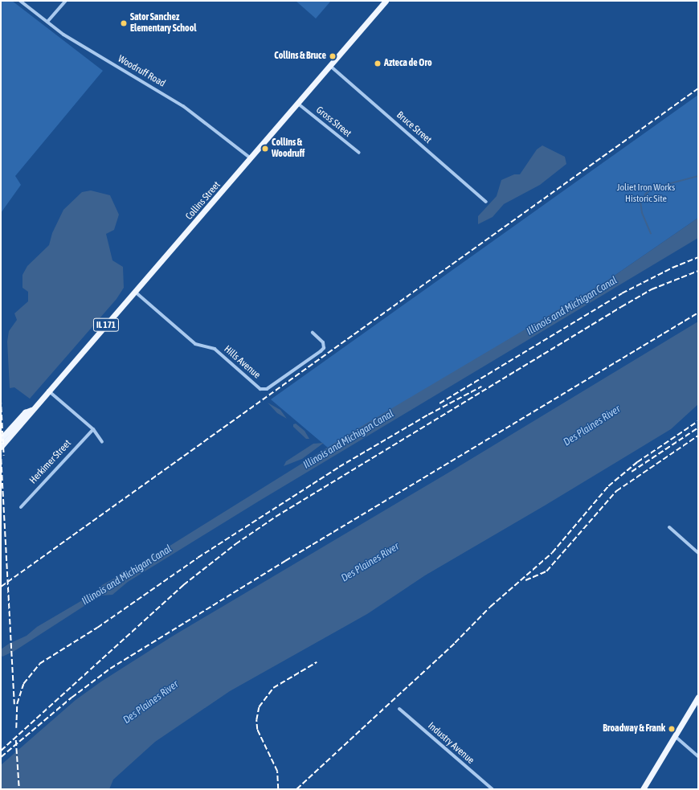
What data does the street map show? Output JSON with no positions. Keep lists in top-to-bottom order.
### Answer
{
  "streets": {
    "main road": ["Collins Street", "IL 171"],
    "street": [
      "Woodruff Road",
      "Gross Street",
      "Bruce Street",
      "Hills Avenue",
      "Herkimer Street",
      "Industry Avenue"
    ]
  },
  "crossings": [
    ["Woodruff Road", "Collins Street"],
    ["Gross Street", "Collins Street"],
    ["Bruce Street", "Collins Street"],
    ["Collins Street", "Hills Avenue"]
  ],
  "water": ["Illinois and Michigan Canal", "Des Plaines River"],
  "parks": ["Joliet Iron Works Historic Site"],
  "places": [
    "Sator Sanchez Elementary School",
    "Collins & Bruce",
    "Azteca de Oro",
    "Collins & Woodruff",
    "Broadway & Frank"
  ]
}
